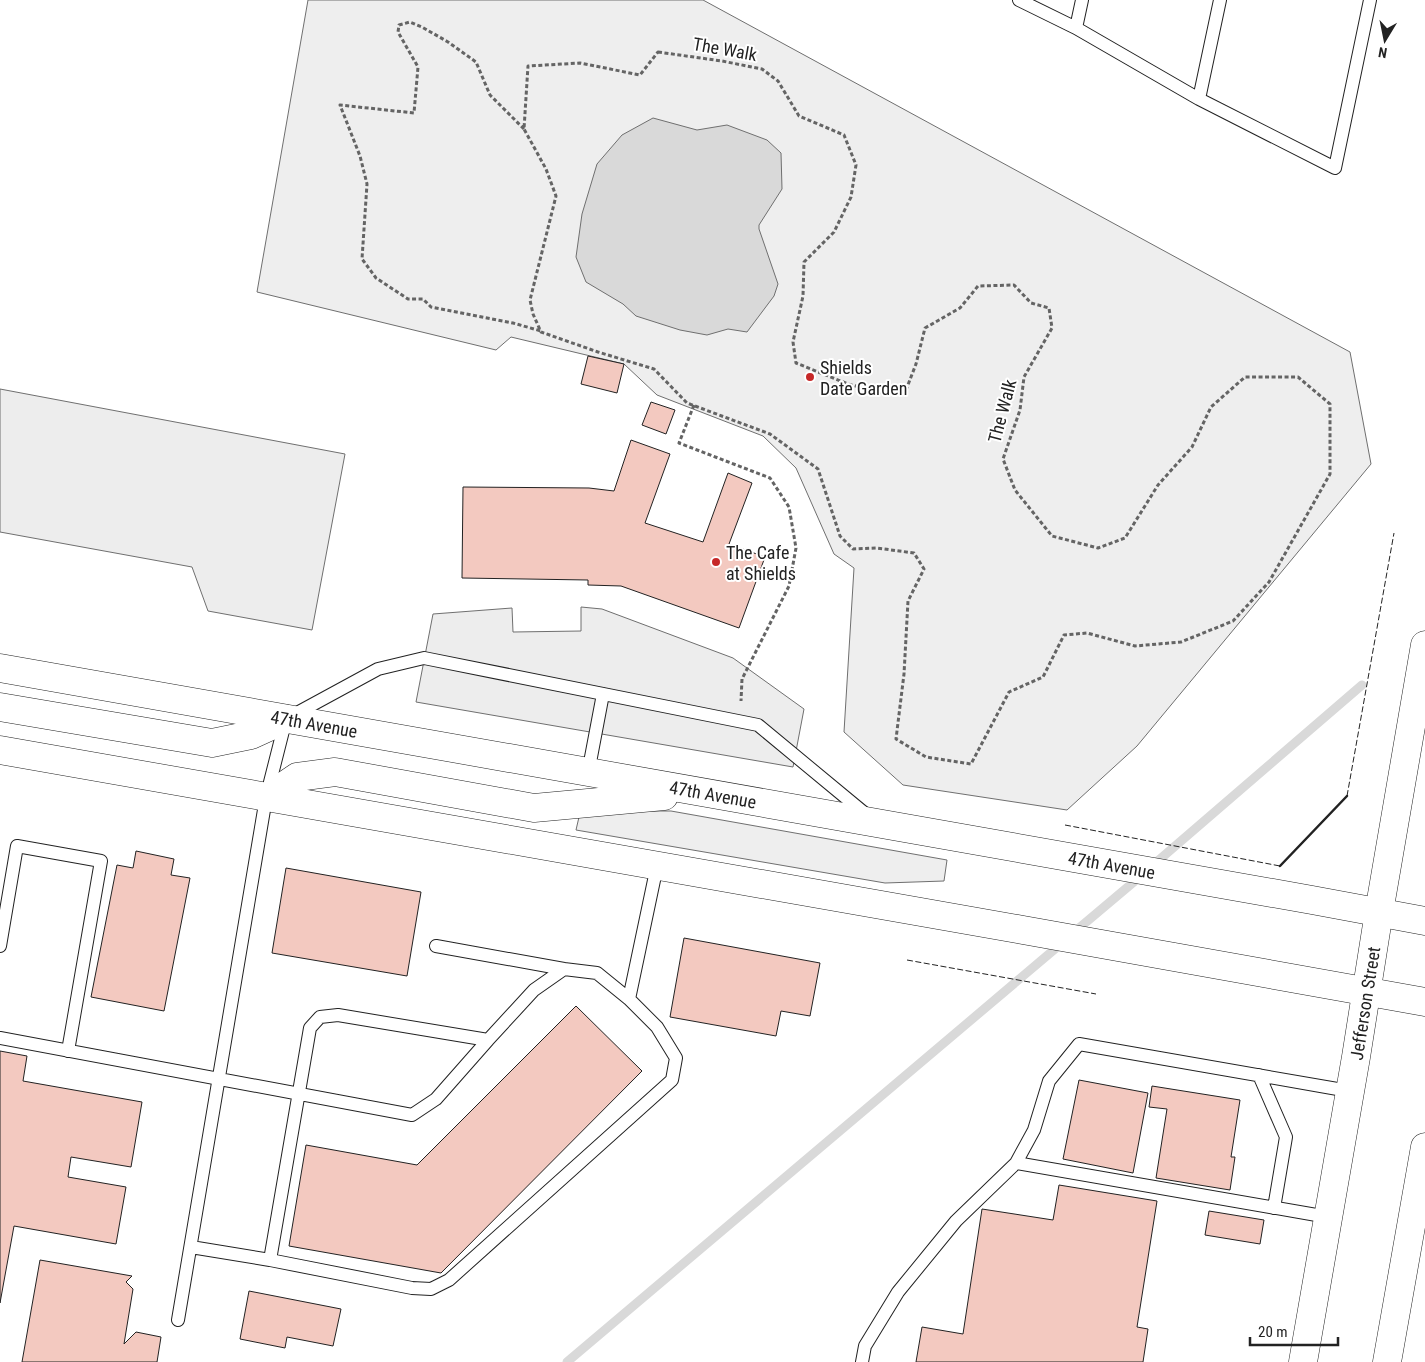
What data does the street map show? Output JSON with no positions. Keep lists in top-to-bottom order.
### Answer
{
  "streets": {
    "main road": ["47th Avenue", "Jefferson Street"],
    "path": ["The Walk"]
  },
  "crossings": [
    ["47th Avenue", "Jefferson Street"]
  ],
  "places": ["Shields Date Garden", "The Cafe at Shields"],
  "scale_bar": "20 m",
  "north": "bottom"
}
